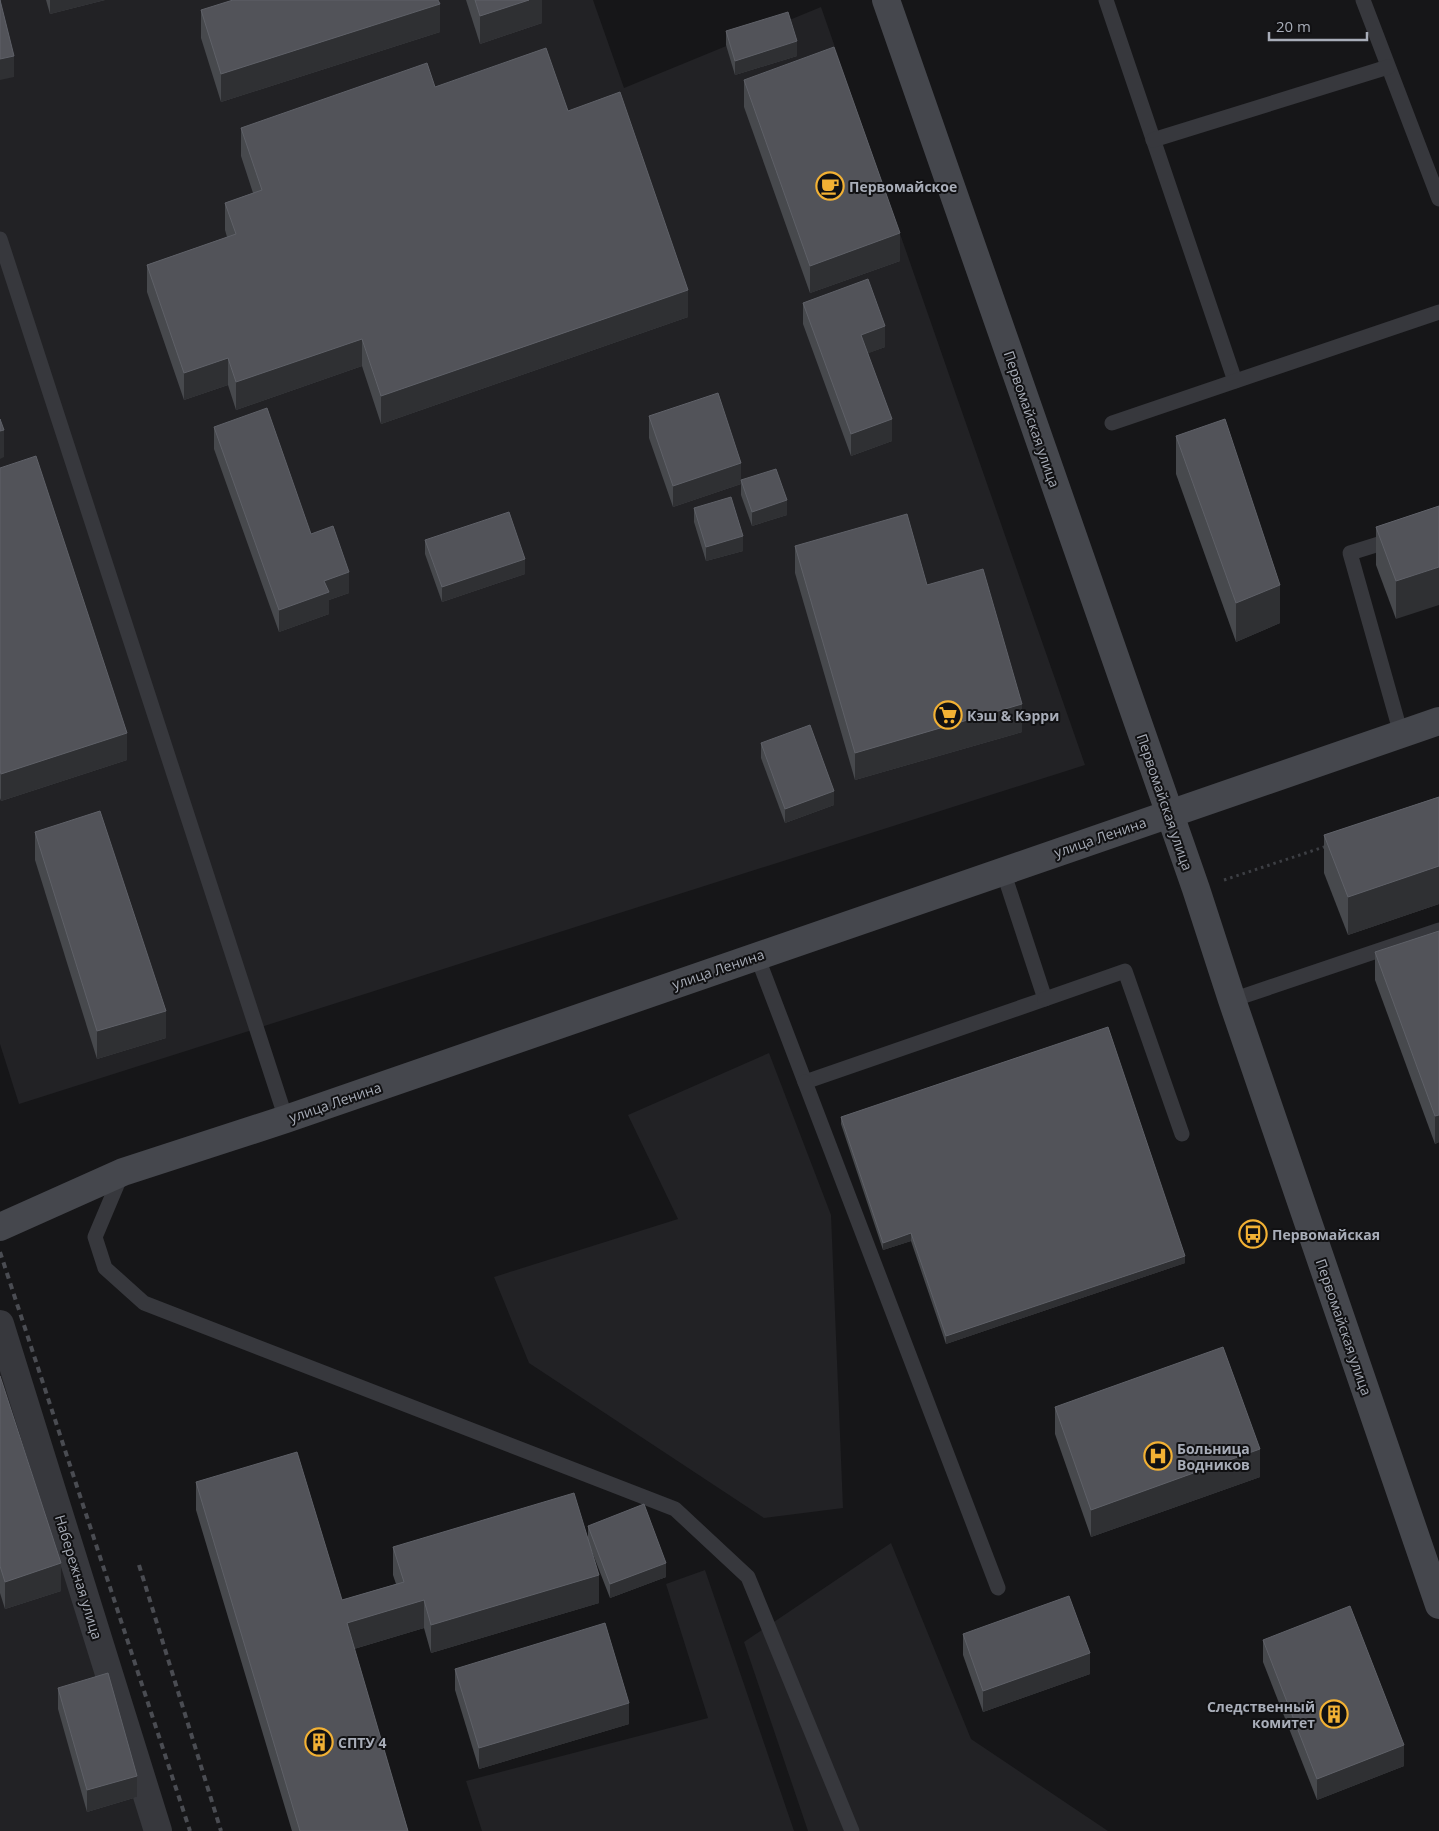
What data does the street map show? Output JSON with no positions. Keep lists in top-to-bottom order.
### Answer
{
  "streets": {
    "street": ["Первомайская улица", "улица Ленина", "Набережная улица"]
  },
  "crossings": [
    ["Первомайская улица", "улица Ленина"]
  ],
  "places": {
    "cafe": ["Первомайское"],
    "supermarket": ["Кэш & Кэрри"],
    "bus stop": ["Первомайская"],
    "hospital": ["Больница Водников"],
    "building": ["Следственный комитет", "СПТУ 4"]
  },
  "scale_bar": "20 m"
}
